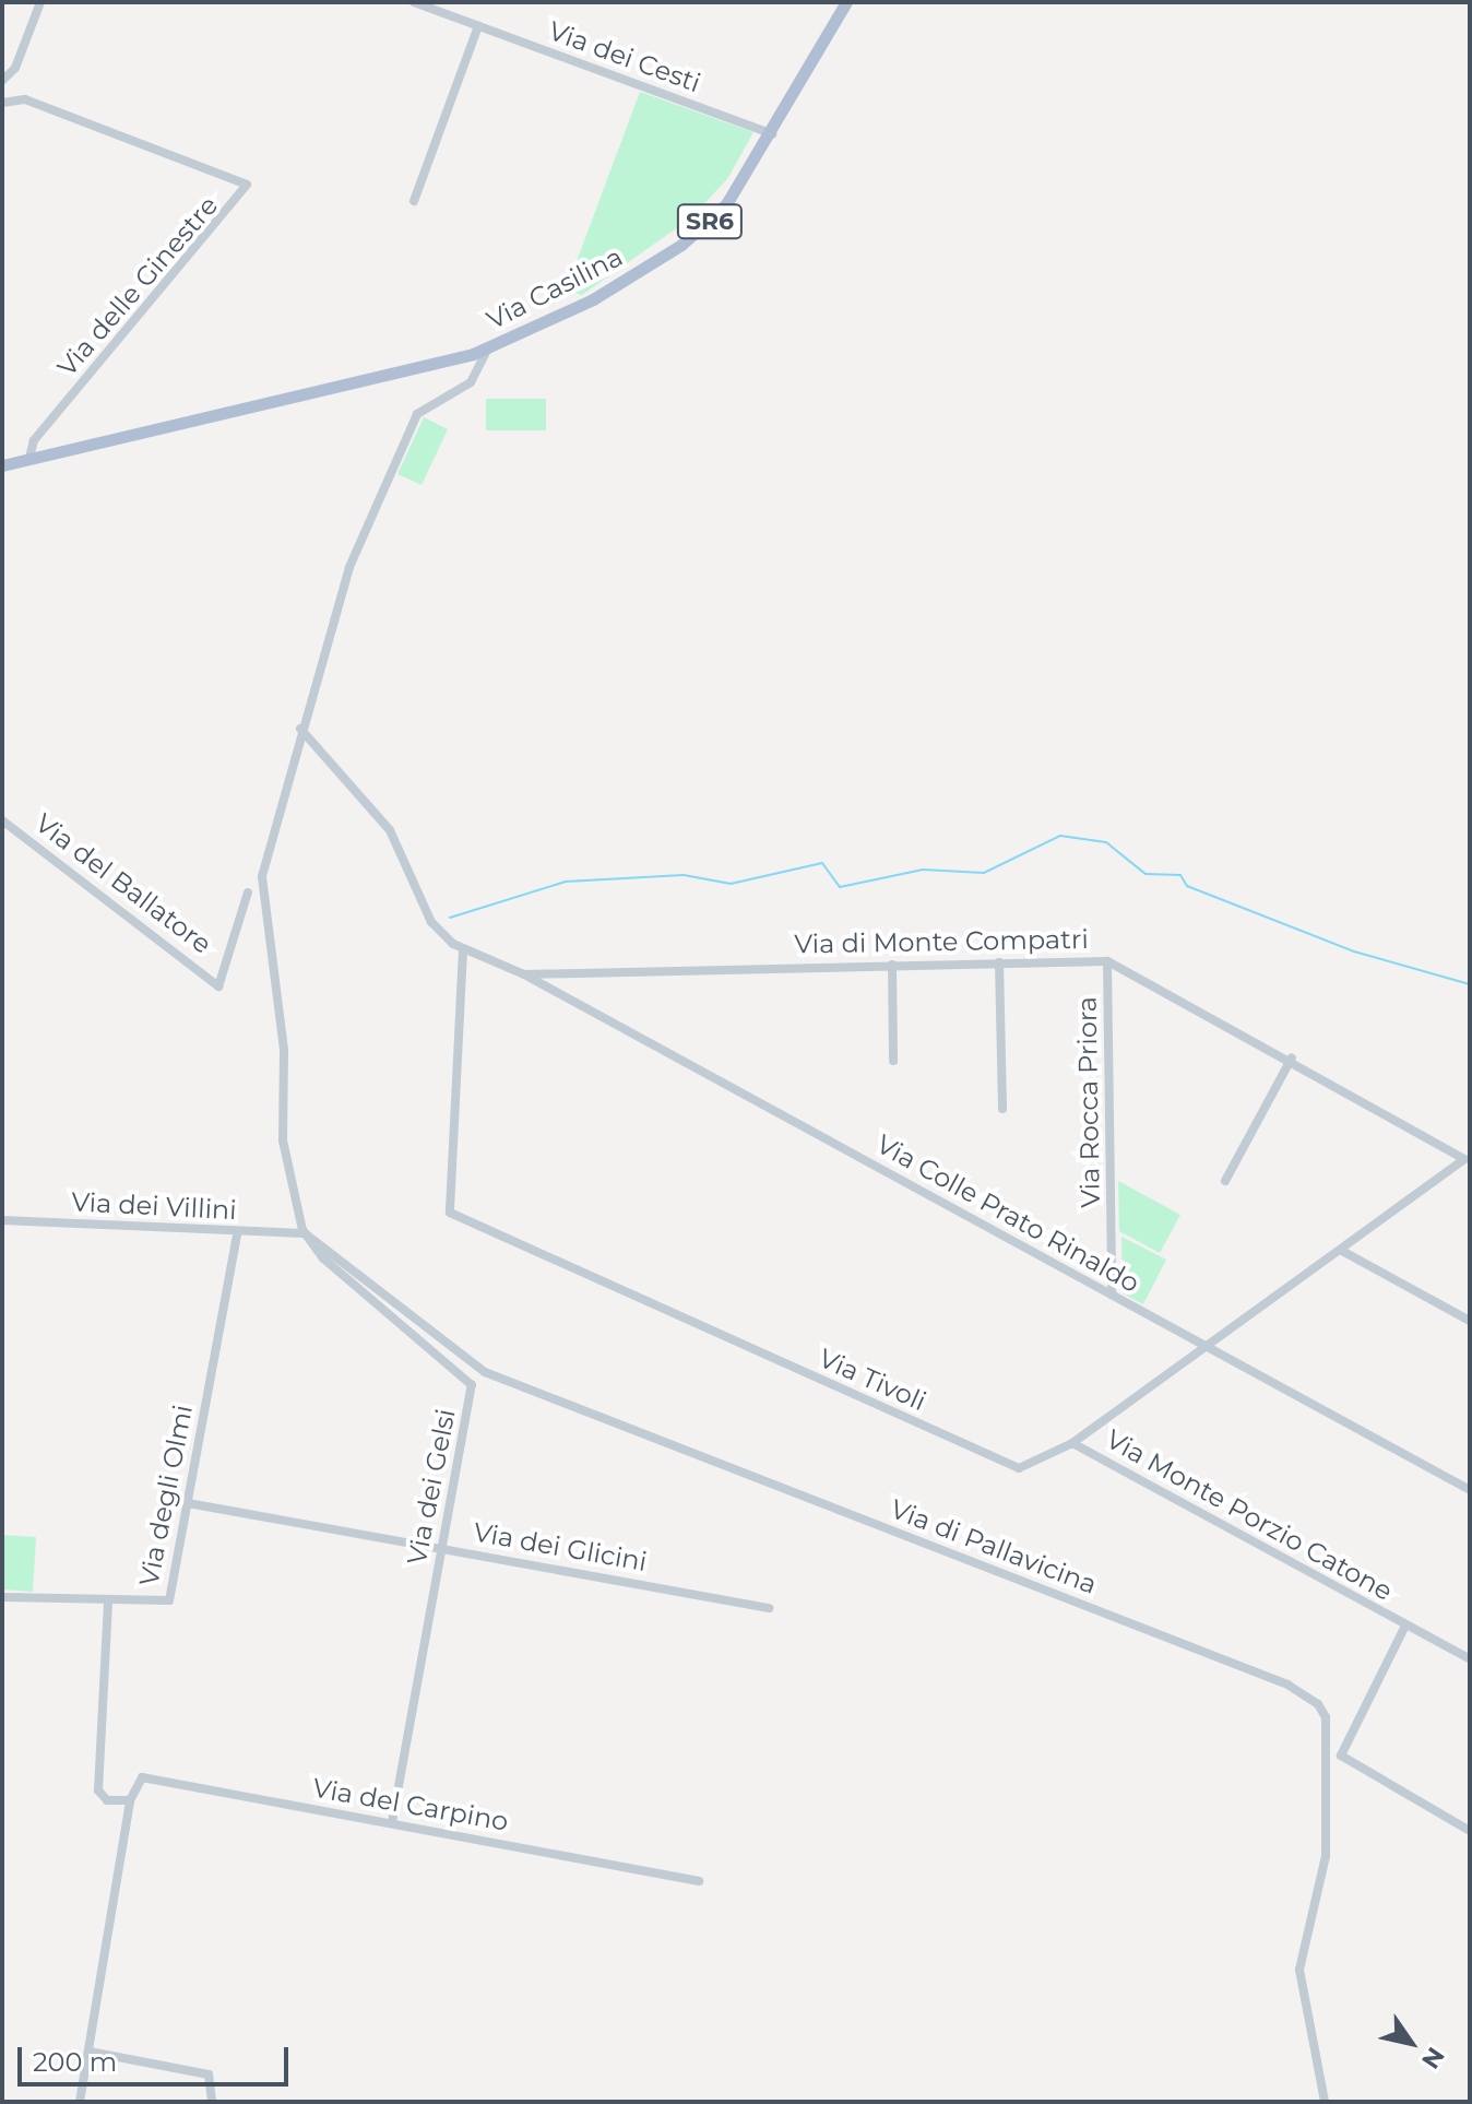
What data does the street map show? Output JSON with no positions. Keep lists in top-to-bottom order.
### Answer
{
  "streets": {
    "main road": ["SR6", "Via Casilina"],
    "street": [
      "Via dei Cesti",
      "Via delle Ginestre",
      "Via del Ballatore",
      "Via di Monte Compatri",
      "Via Rocca Priora",
      "Via dei Villini",
      "Via Colle Prato Rinaldo",
      "Via Tivoli",
      "Via dei Gelsi",
      "Via degli Olmi",
      "Via Monte Porzio Catone",
      "Via dei Glicini",
      "Via di Pallavicina",
      "Via del Carpino"
    ]
  },
  "crossings": [
    ["Via dei Cesti", "Via Casilina"],
    ["Via delle Ginestre", "Via Casilina"],
    ["Via di Monte Compatri", "Via Rocca Priora"],
    ["Via di Monte Compatri", "Via Colle Prato Rinaldo"],
    ["Via di Monte Compatri", "Via Tivoli"],
    ["Via Rocca Priora", "Via Colle Prato Rinaldo"],
    ["Via dei Villini", "Via dei Gelsi"],
    ["Via dei Villini", "Via degli Olmi"],
    ["Via dei Villini", "Via di Pallavicina"],
    ["Via Colle Prato Rinaldo", "Via Tivoli"],
    ["Via Tivoli", "Via Monte Porzio Catone"],
    ["Via dei Gelsi", "Via dei Glicini"],
    ["Via dei Gelsi", "Via di Pallavicina"],
    ["Via dei Gelsi", "Via del Carpino"],
    ["Via degli Olmi", "Via dei Glicini"]
  ],
  "scale_bar": "200 m",
  "north": "bottom right"
}
